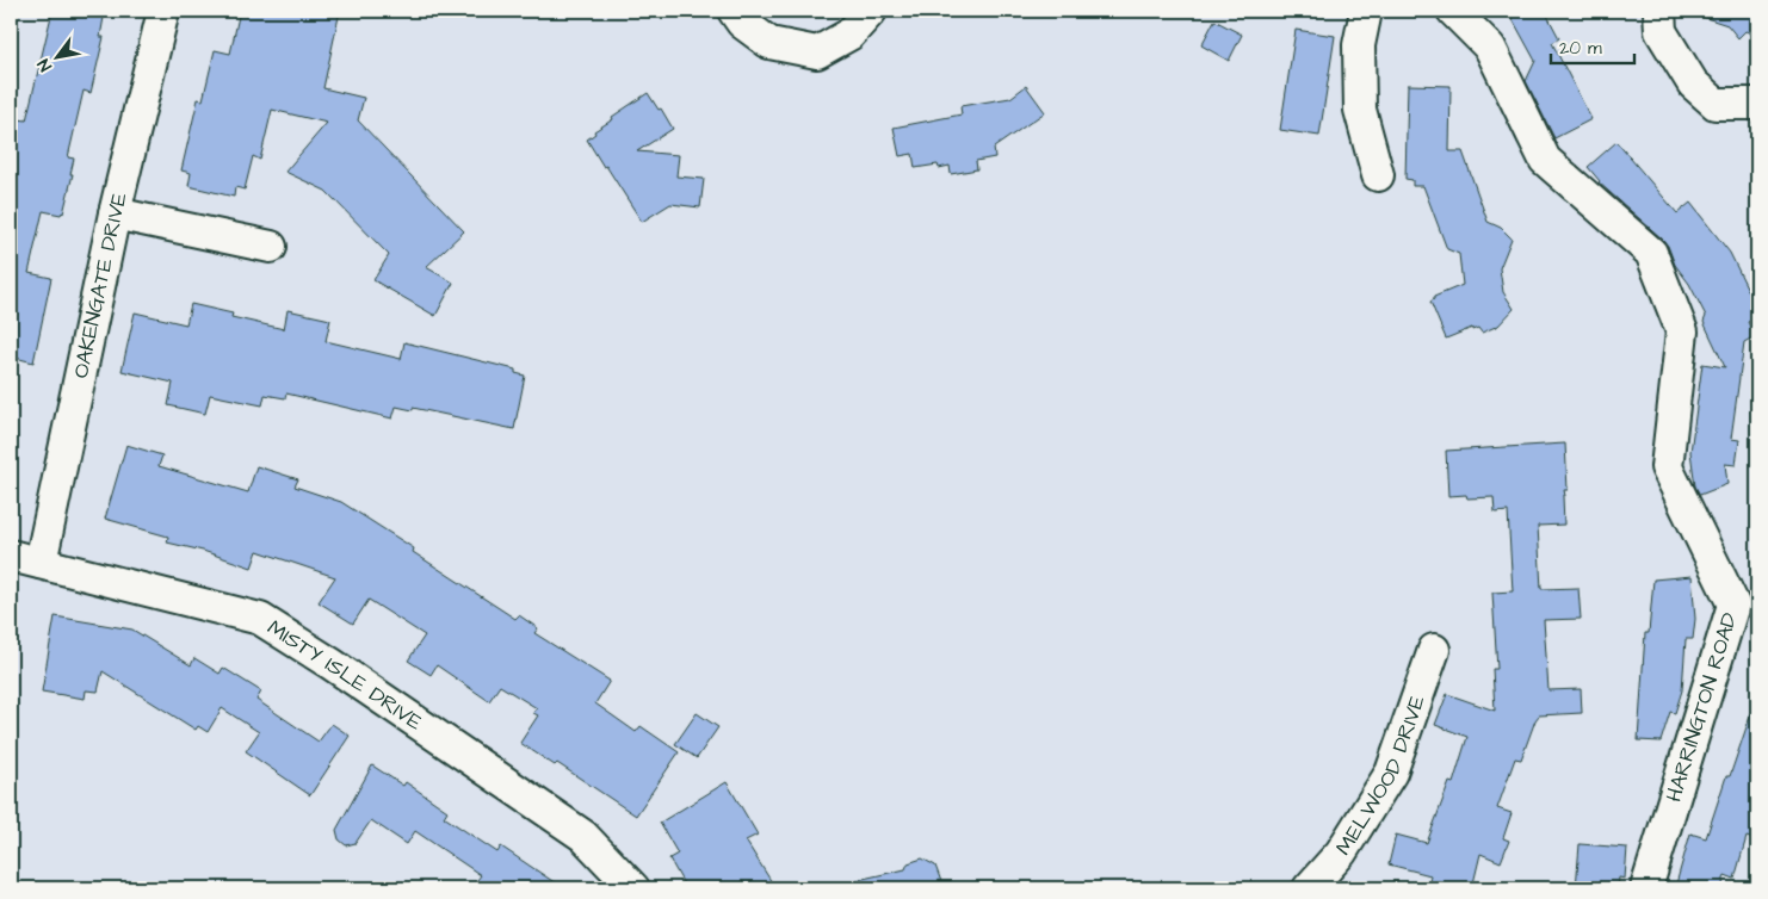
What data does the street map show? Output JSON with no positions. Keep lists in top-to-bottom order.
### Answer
{
  "streets": {
    "street": [
      "OAKENGATE DRIVE",
      "MISTY ISLE DRIVE",
      "HARRINGTON ROAD",
      "MELWOOD DRIVE"
    ]
  },
  "crossings": [
    ["OAKENGATE DRIVE", "MISTY ISLE DRIVE"]
  ],
  "scale_bar": "20 m",
  "north": "bottom left"
}
